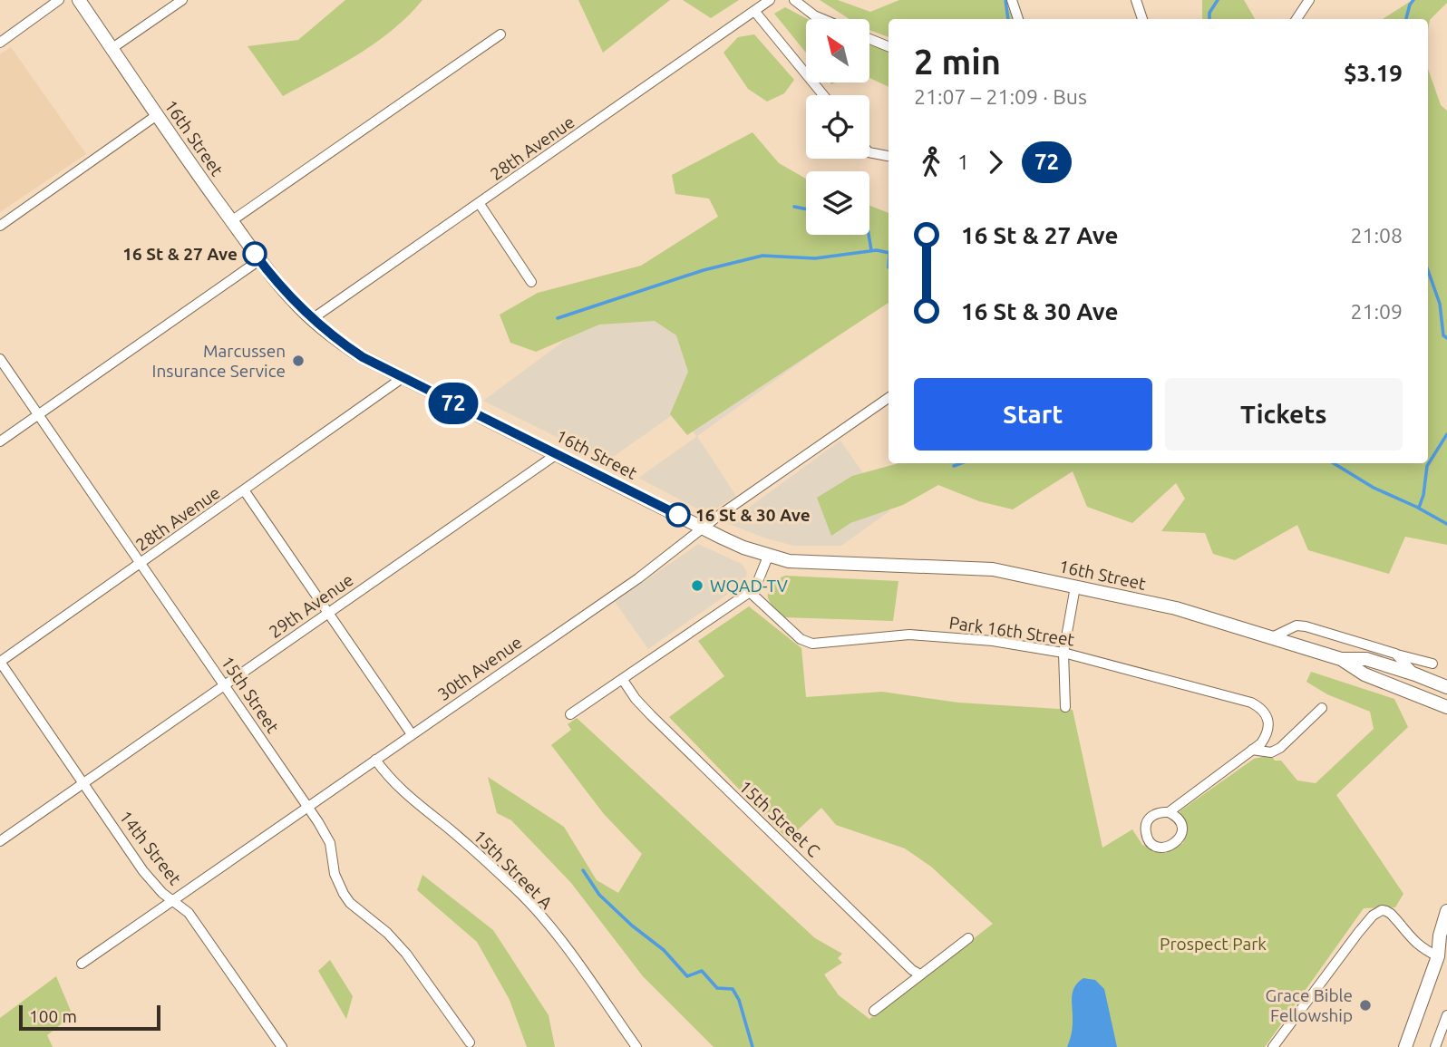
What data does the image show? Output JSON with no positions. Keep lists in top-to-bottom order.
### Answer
{
  "streets": {
    "street": [
      "16th Street",
      "28th Avenue",
      "29th Avenue",
      "Park 16th Street",
      "30th Avenue",
      "15th Street",
      "15th Street C",
      "14th Street",
      "15th Street A"
    ]
  },
  "crossings": [
    ["16th Street", "28th Avenue"],
    ["16th Street", "29th Avenue"],
    ["16th Street", "30th Avenue"],
    ["28th Avenue", "15th Street"],
    ["28th Avenue", "14th Street"],
    ["29th Avenue", "15th Street"],
    ["29th Avenue", "14th Street"],
    ["30th Avenue", "15th Street"],
    ["30th Avenue", "14th Street"],
    ["30th Avenue", "15th Street A"]
  ],
  "parks": ["Prospect Park"],
  "places": [
    "16 St & 27 Ave",
    "Marcussen Insurance Service",
    "16 St & 30 Ave",
    "WQAD-TV",
    "Grace Bible Fellowship"
  ],
  "lines": ["bus line 72"],
  "scale_bar": "100 m",
  "north": "top left",
  "page": {
    "on_map": "72",
    "heading": ["2 min", "21:07 – 21:09 · Bus", "$3.19"],
    "legs": ["1", "72"],
    "list": [
      {
        "name": "16 St & 27 Ave",
        "value": "21:08"
      },
      {
        "name": "16 St & 30 Ave",
        "value": "21:09"
      }
    ],
    "buttons": ["Start", "Tickets"],
    "scale": "100 m"
  }
}
